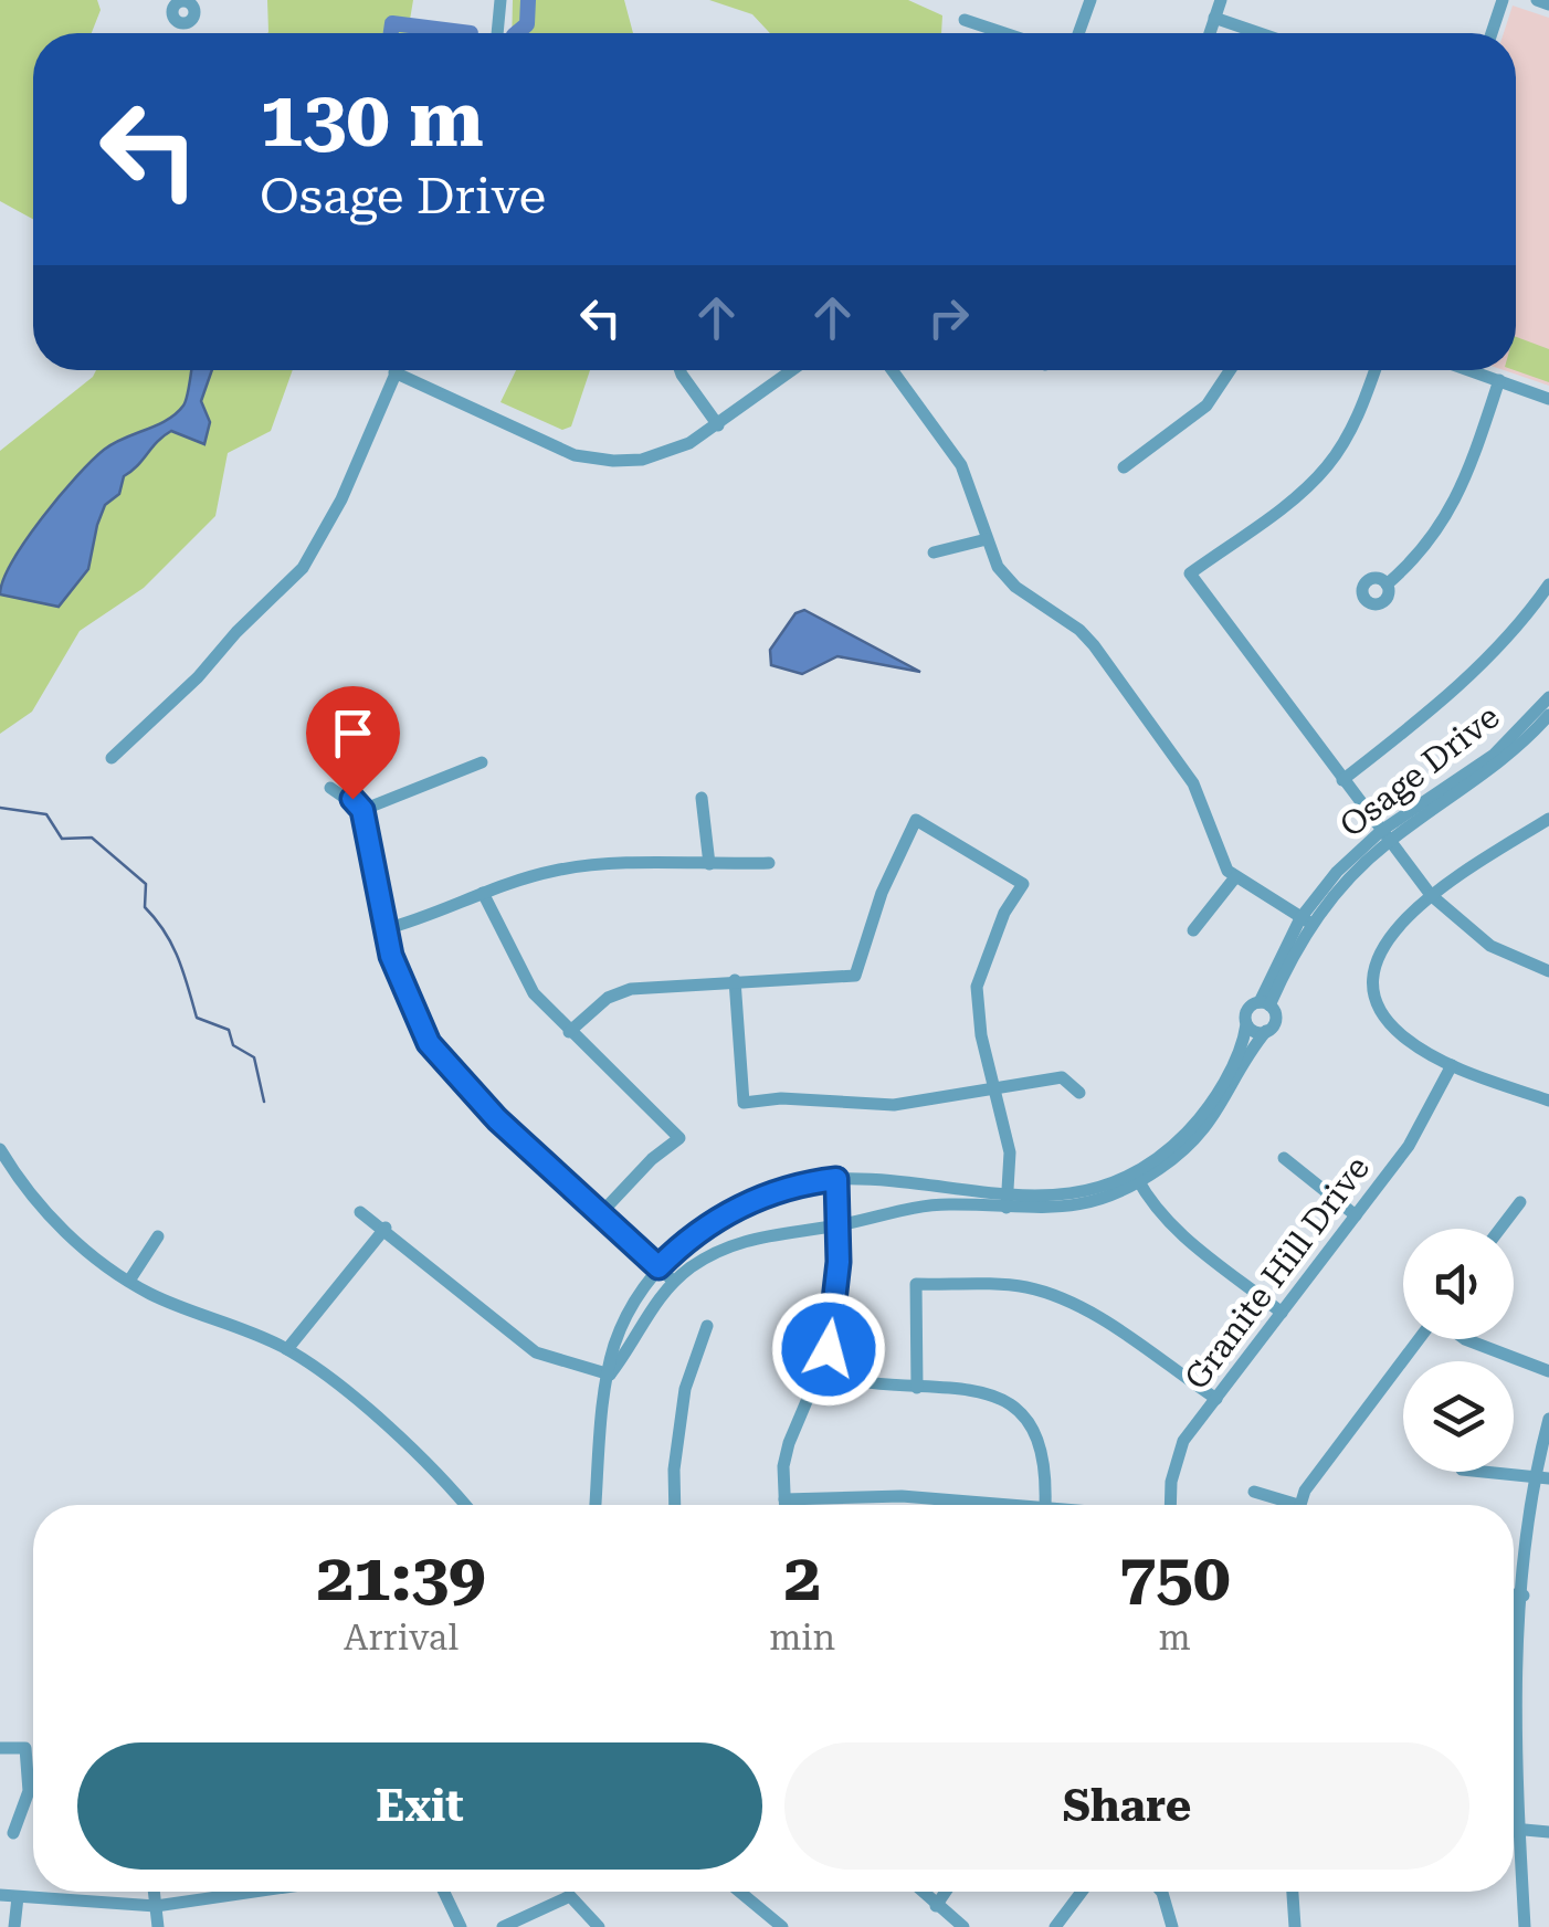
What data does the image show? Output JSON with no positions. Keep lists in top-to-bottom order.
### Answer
{
  "streets": {
    "street": ["Osage Drive", "Granite Hill Drive"]
  },
  "page": {
    "turn": ["130 m", "Osage Drive"],
    "eta": [
      "21:39",
      "Arrival",
      "2",
      "min",
      "750",
      "m"
    ],
    "buttons": ["Exit", "Share"]
  }
}
